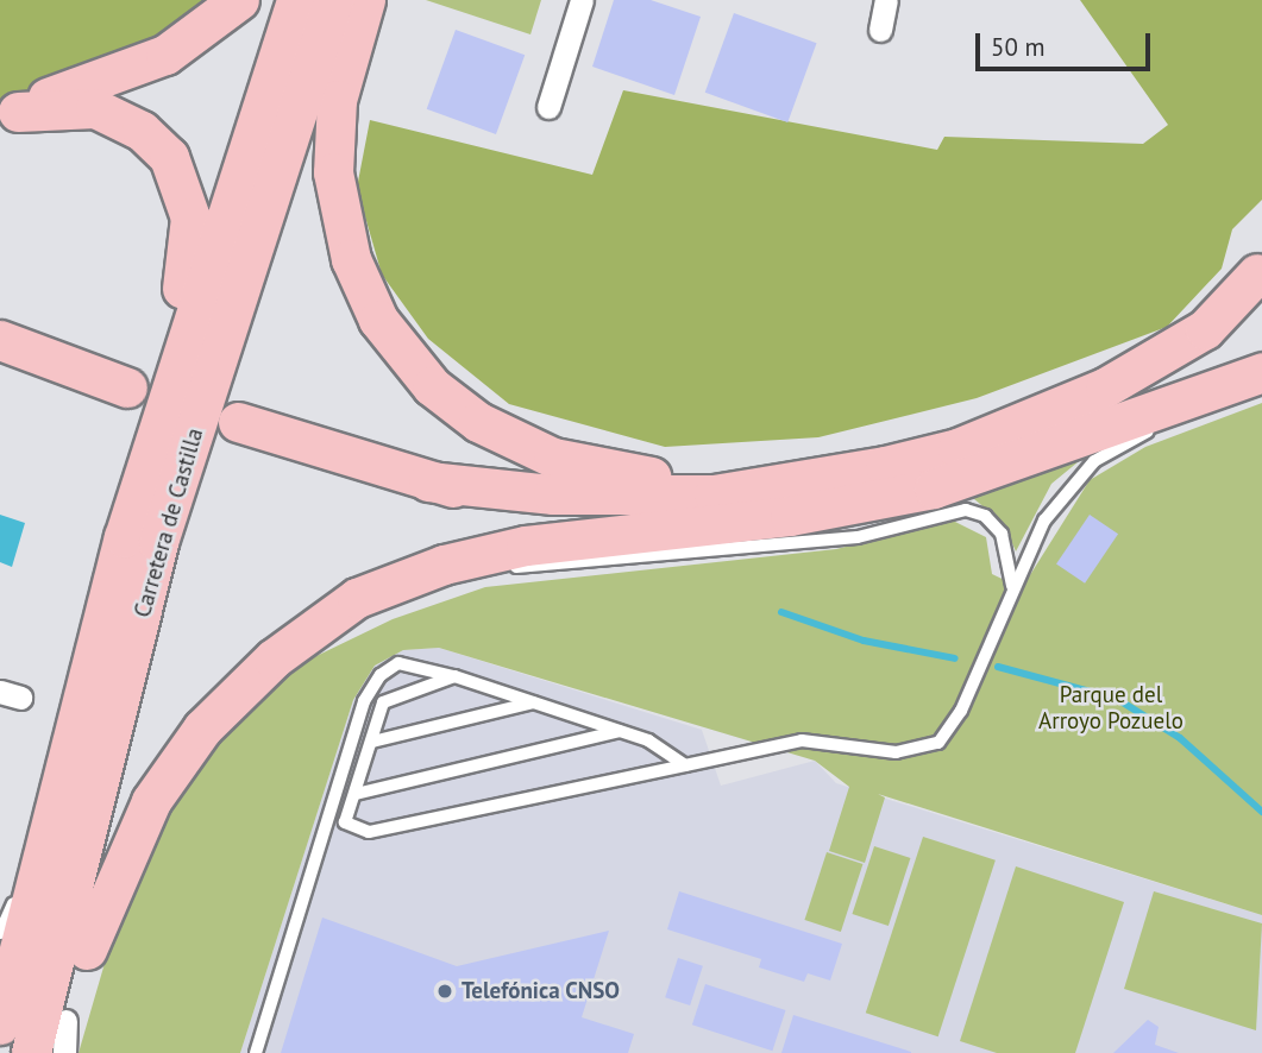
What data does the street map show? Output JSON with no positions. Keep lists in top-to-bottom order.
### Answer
{
  "streets": {
    "highway": ["Carretera de Castilla"]
  },
  "parks": ["Parque del Arroyo Pozuelo"],
  "places": ["Telefónica CNSO"],
  "scale_bar": "50 m"
}
